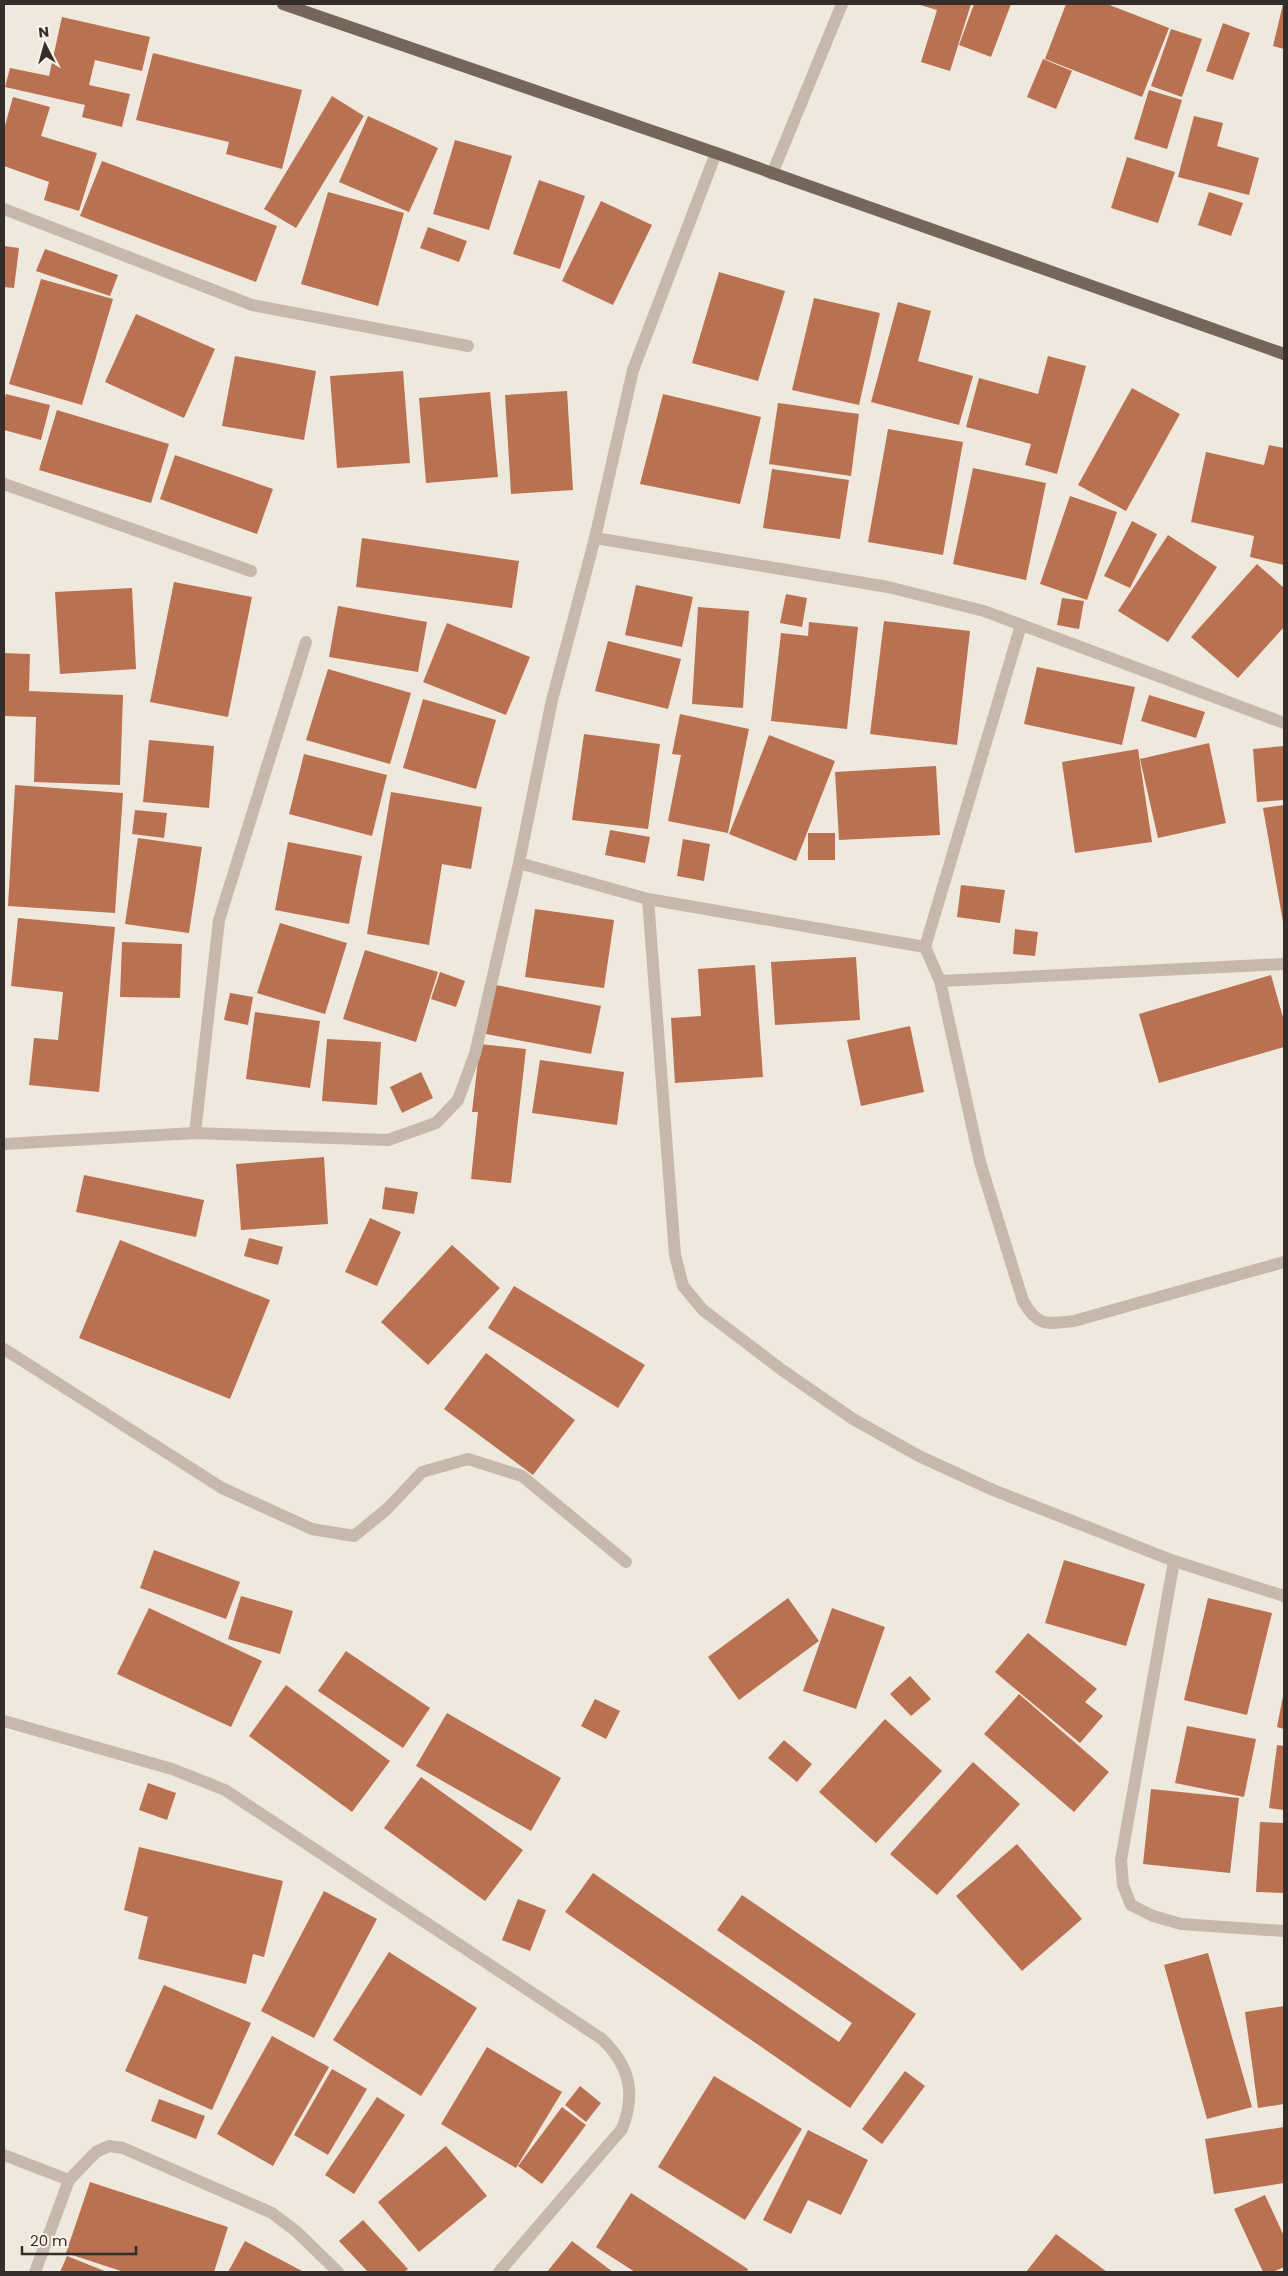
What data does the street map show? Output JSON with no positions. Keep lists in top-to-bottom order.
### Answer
{
  "scale_bar": "20 m",
  "north": "top"
}
